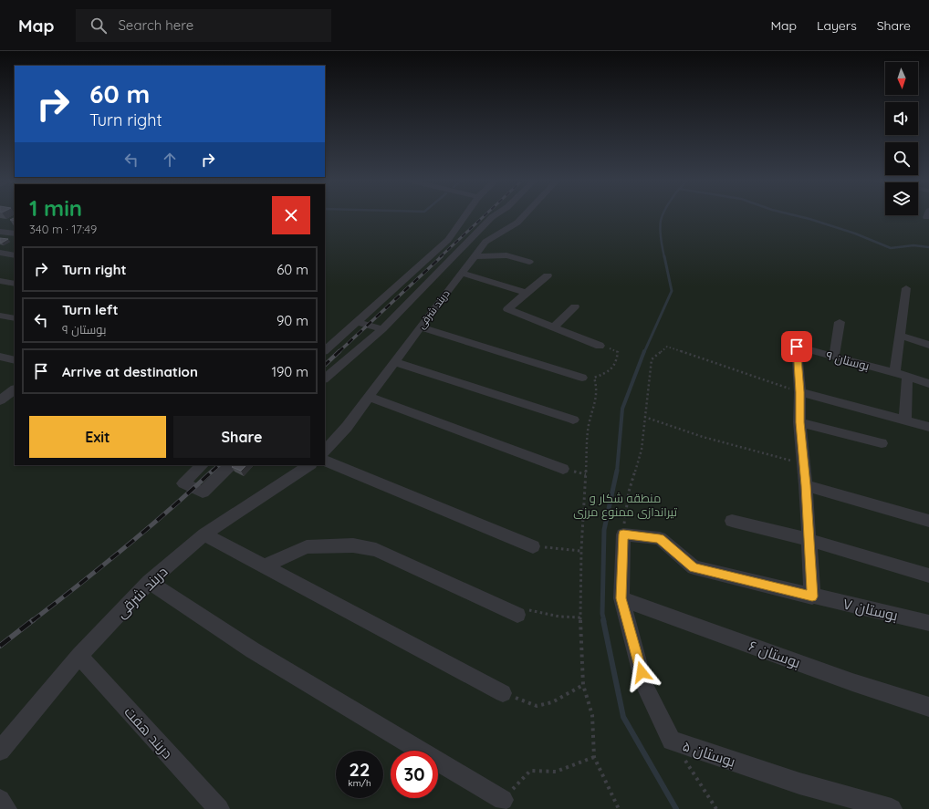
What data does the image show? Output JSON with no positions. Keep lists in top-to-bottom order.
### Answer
{
  "streets": {
    "street": [
      "دربند شرقی",
      "بوستان ۹",
      "بوستان ۷",
      "بوستان ۶",
      "دربند هفت",
      "بوستان ۵"
    ]
  },
  "crossings": [
    ["دربند شرقی", "دربند هفت"],
    ["بوستان ۹", "بوستان ۷"],
    ["بوستان ۷", "بوستان ۵"],
    ["بوستان ۶", "بوستان ۵"]
  ],
  "parks": ["منطقه شکار و تیراندازی ممنوع مرزی"],
  "north": "bottom",
  "page": {
    "header": "Map",
    "search": "Search here",
    "nav": ["Map", "Layers", "Share"],
    "turn": ["60 m", "Turn right"],
    "heading": ["1 min", "340 m · 17:49"],
    "list": [
      {
        "name": "Turn right",
        "value": "60 m"
      },
      {
        "name": "Turn left",
        "note": "بوستان ۹",
        "value": "90 m"
      },
      {
        "name": "Arrive at destination",
        "value": "190 m"
      }
    ],
    "buttons": ["Exit", "Share"],
    "speed": "22 km/h",
    "limit": "30"
  }
}
